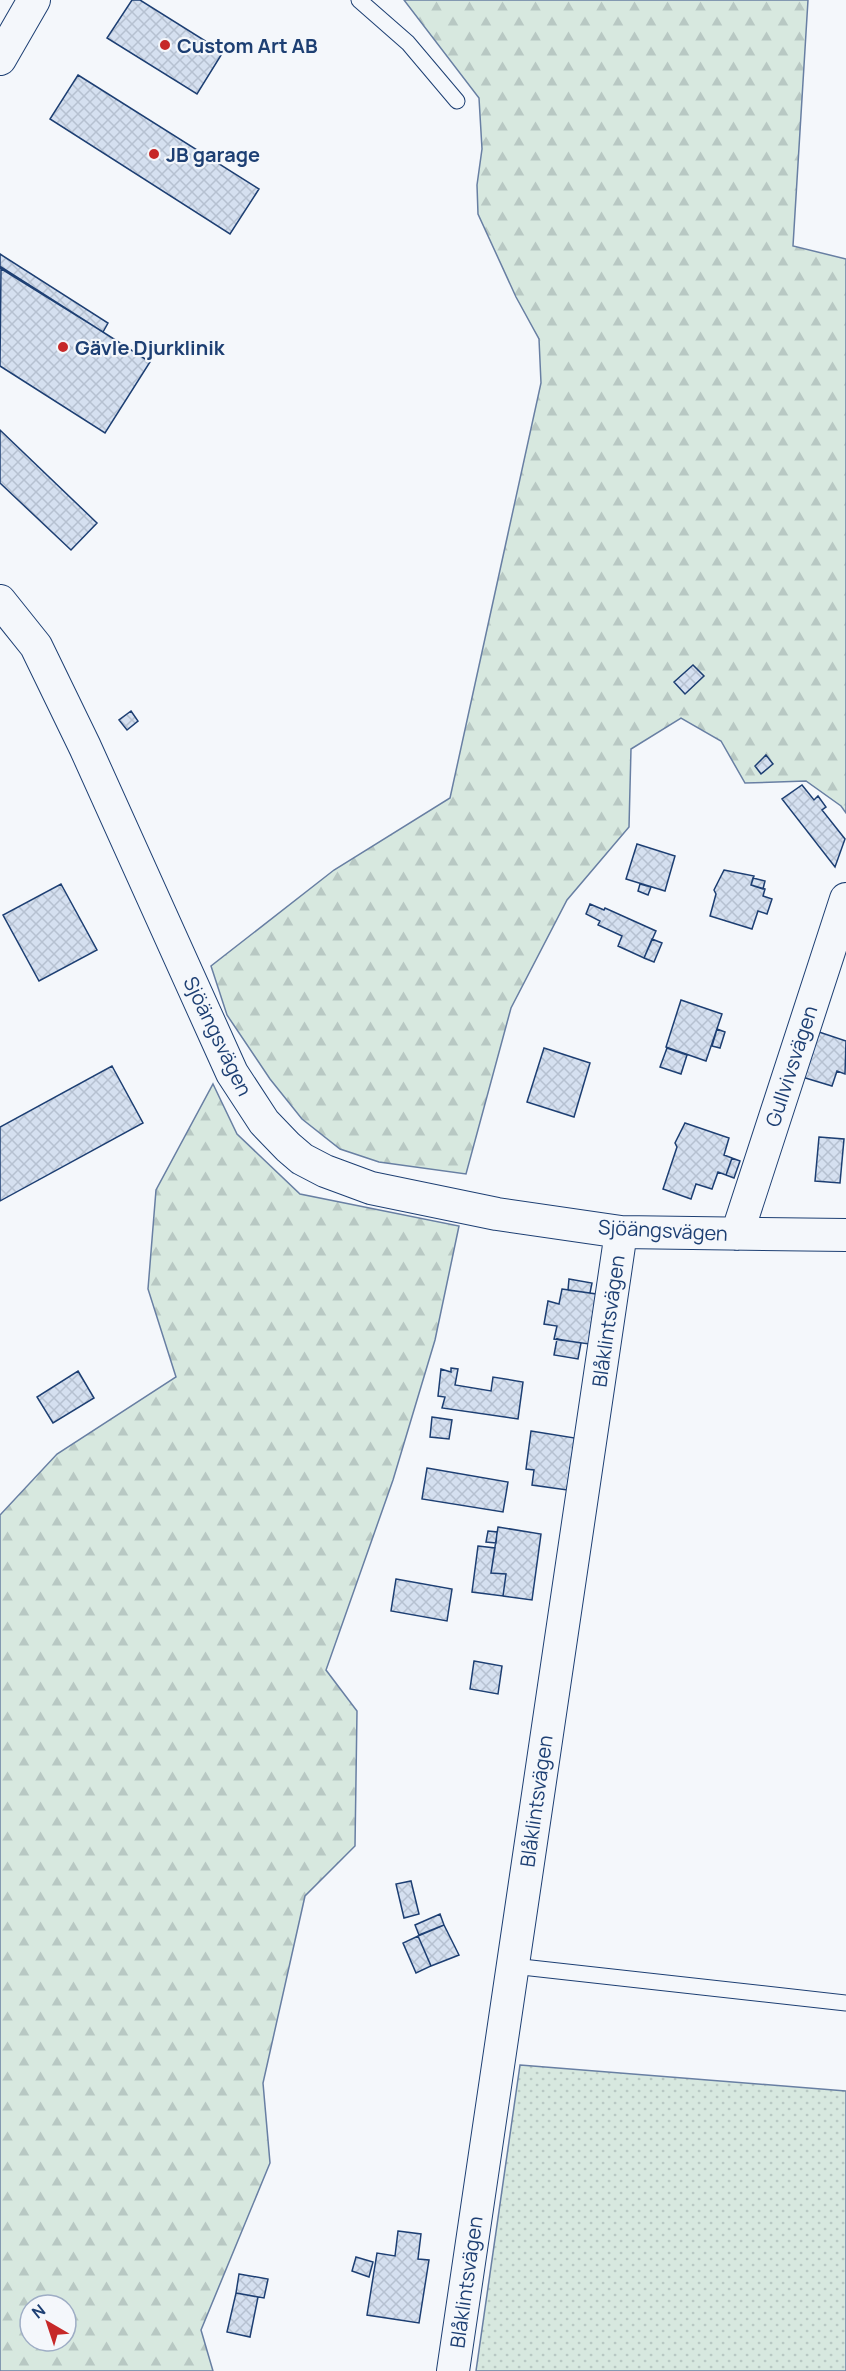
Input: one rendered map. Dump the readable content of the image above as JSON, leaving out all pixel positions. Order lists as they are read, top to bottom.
{
  "streets": {
    "street": ["Sjöängsvägen", "Gullvivsvägen", "Blåklintsvägen"]
  },
  "crossings": [
    ["Sjöängsvägen", "Gullvivsvägen"],
    ["Sjöängsvägen", "Blåklintsvägen"]
  ],
  "places": ["Custom Art AB", "JB garage", "Gävle Djurklinik"],
  "north": "top left"
}
